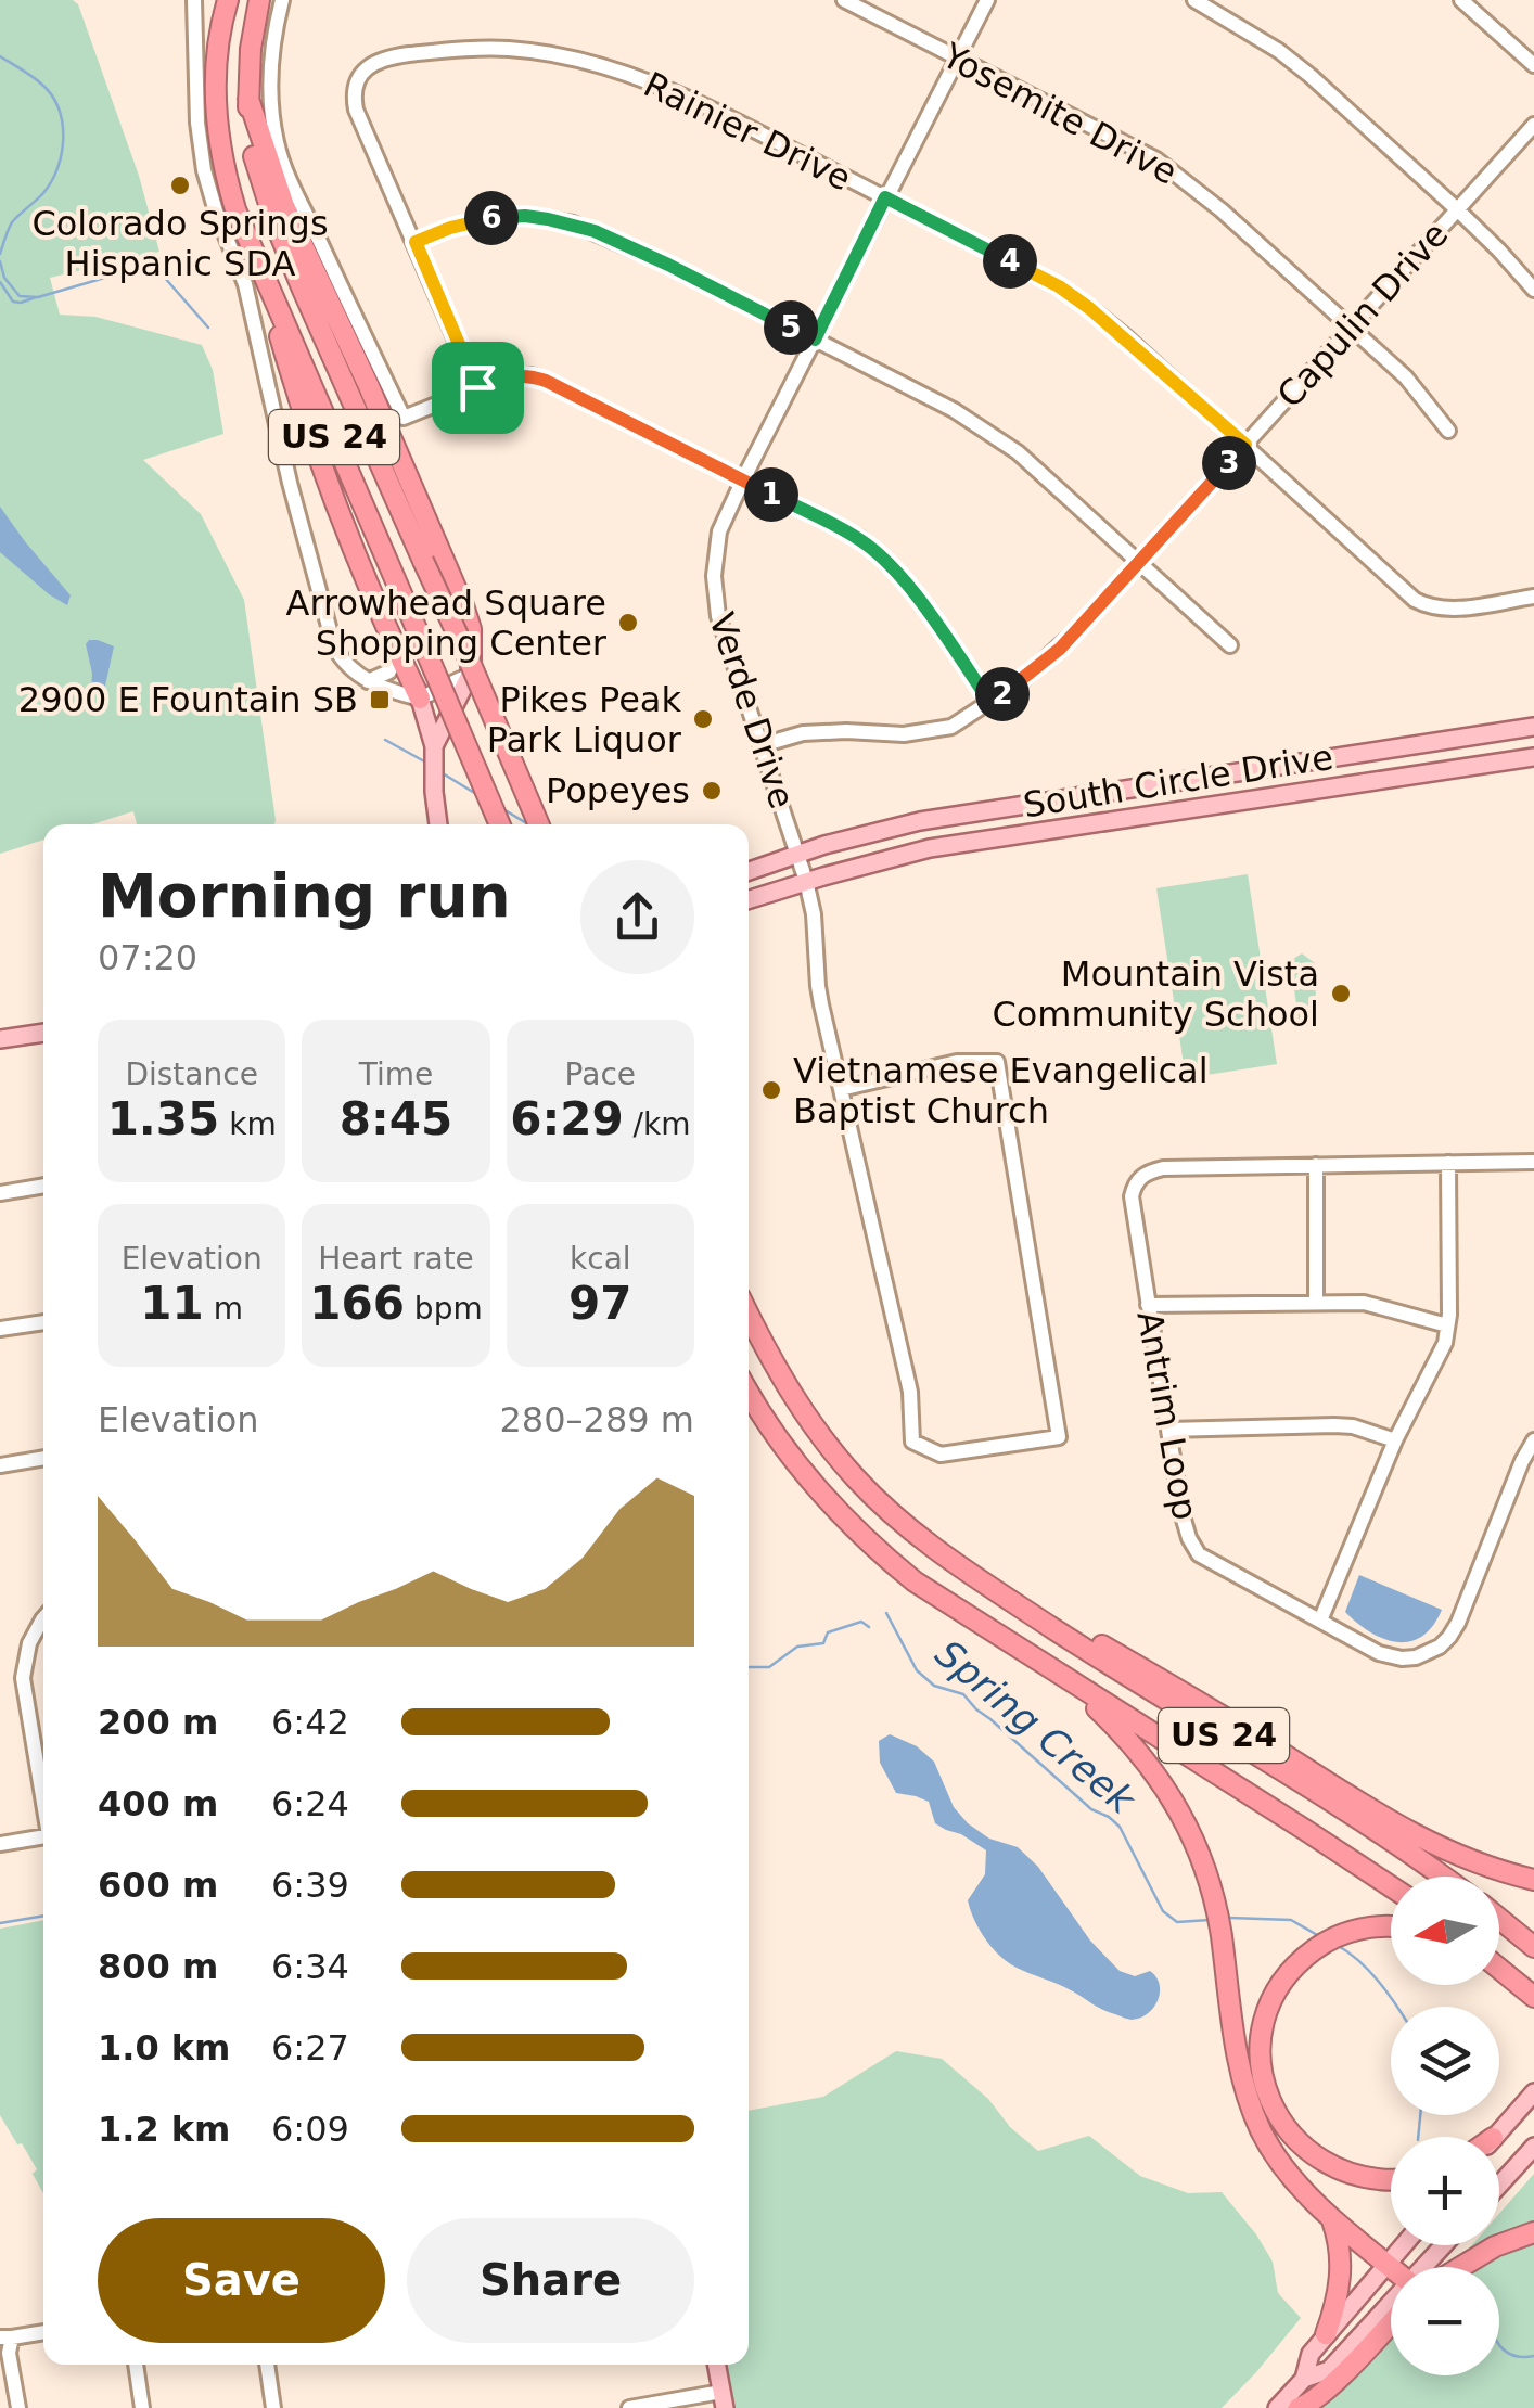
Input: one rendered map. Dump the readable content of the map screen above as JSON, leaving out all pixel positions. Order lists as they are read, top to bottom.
{
  "streets": {
    "highway": ["US 24"],
    "main road": ["South Circle Drive"],
    "street": [
      "Yosemite Drive",
      "Rainier Drive",
      "Capulin Drive",
      "Verde Drive",
      "Antrim Loop"
    ]
  },
  "crossings": [
    ["Yosemite Drive", "Capulin Drive"],
    ["Yosemite Drive", "Verde Drive"],
    ["Rainier Drive", "Capulin Drive"],
    ["Rainier Drive", "Verde Drive"],
    ["Capulin Drive", "Verde Drive"],
    ["Verde Drive", "South Circle Drive"]
  ],
  "water": ["Spring Creek"],
  "places": {
    "other": [
      "Colorado Springs Hispanic SDA",
      "Arrowhead Square Shopping Center",
      "Pikes Peak Park Liquor",
      "Popeyes",
      "Mountain Vista Community School",
      "Vietnamese Evangelical Baptist Church"
    ],
    "transit": ["2900 E Fountain SB"]
  },
  "north": "left",
  "page": {
    "pins": [
      "6",
      "4",
      "5",
      "3",
      "1",
      "2"
    ],
    "heading": ["Morning run", "07:20"],
    "stats": [
      ["Distance", "1.35 km"],
      ["Time", "8:45"],
      ["Pace", "6:29 /km"],
      ["Elevation", "11 m"],
      ["Heart rate", "166 bpm"],
      ["kcal", "97"]
    ],
    "chart": ["Elevation", "280–289 m"],
    "list": [
      {
        "name": "200 m",
        "note": "6:42"
      },
      {
        "name": "400 m",
        "note": "6:24"
      },
      {
        "name": "600 m",
        "note": "6:39"
      },
      {
        "name": "800 m",
        "note": "6:34"
      },
      {
        "name": "1.0 km",
        "note": "6:27"
      },
      {
        "name": "1.2 km",
        "note": "6:09"
      }
    ],
    "map_buttons": ["+", "−"],
    "buttons": ["Save", "Share"]
  }
}
